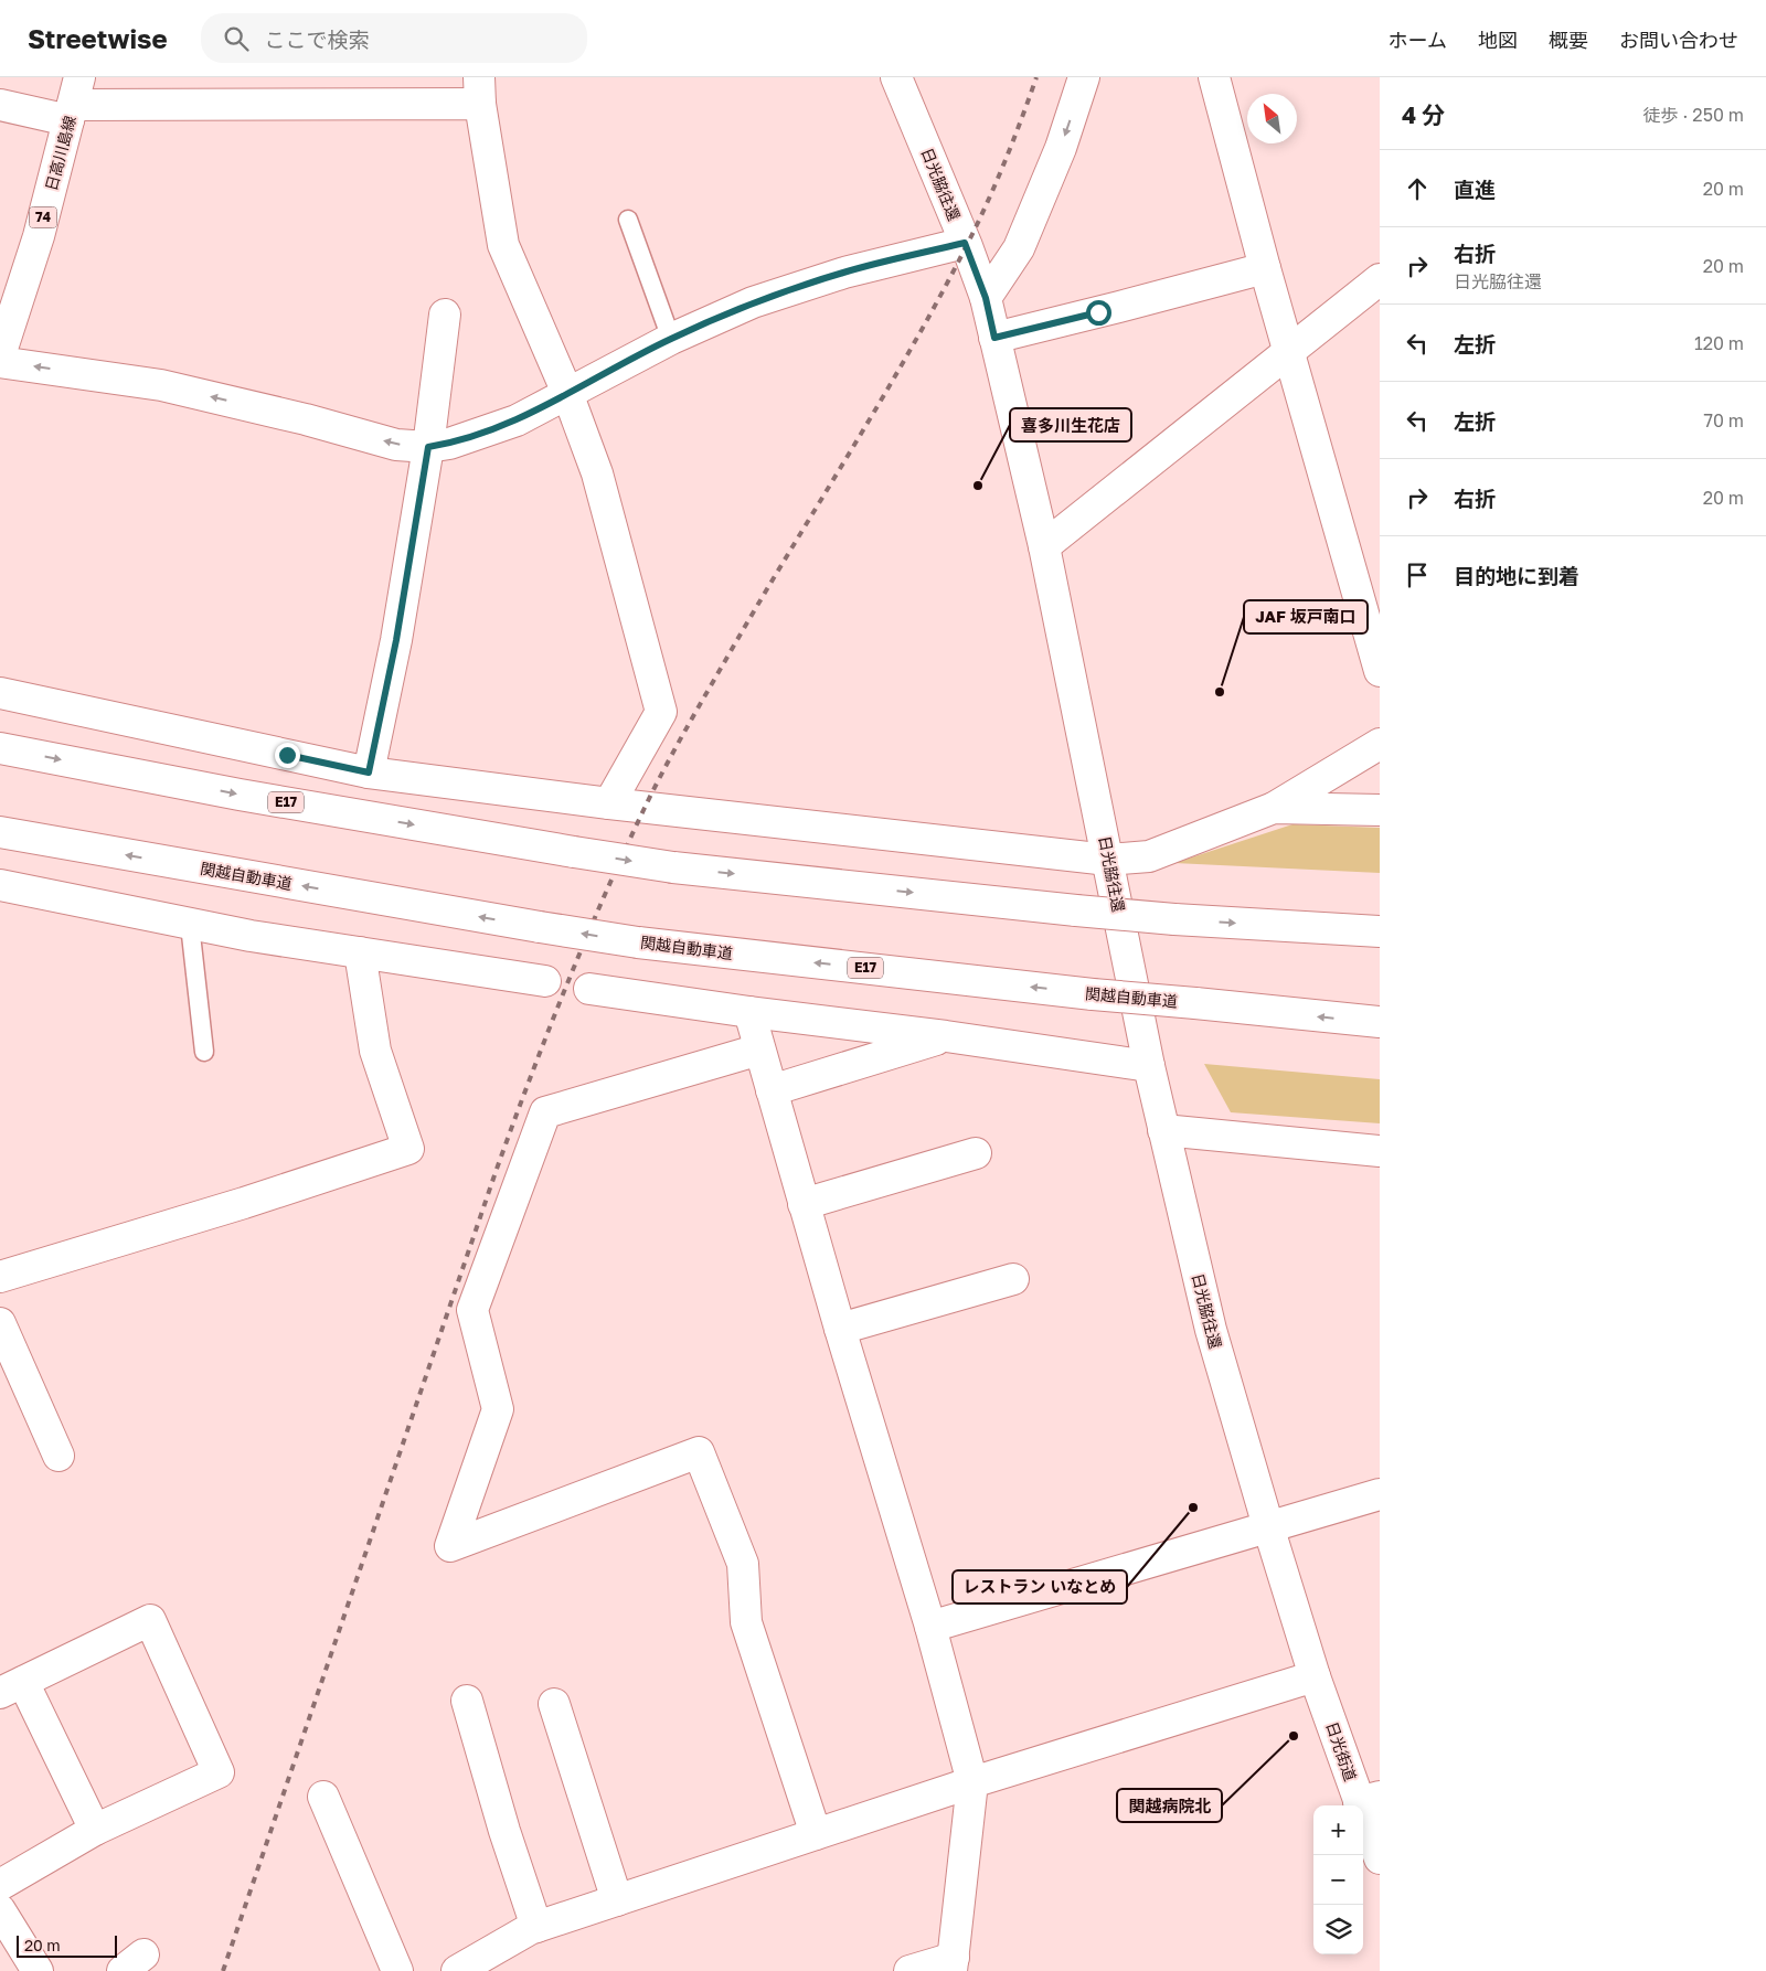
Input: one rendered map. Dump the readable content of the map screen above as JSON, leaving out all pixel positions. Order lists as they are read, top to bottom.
{
  "streets": {
    "main road": [
      "日高川島線",
      "日光脇往還",
      "74",
      "E17",
      "関越自動車道",
      "日光街道"
    ]
  },
  "crossings": [
    ["日光脇往還", "日光街道"]
  ],
  "places": [
    "喜多川生花店",
    "JAF 坂戸南口",
    "レストラン いなとめ",
    "関越病院北"
  ],
  "scale_bar": "20 m",
  "north": "top left",
  "page": {
    "header": "Streetwise",
    "search": "ここで検索",
    "nav": [
      "ホーム",
      "地図",
      "概要",
      "お問い合わせ"
    ],
    "heading": ["4 分", "徒歩 · 250 m"],
    "list": [
      ["直進", "20 m"],
      ["右折", "日光脇往還", "20 m"],
      ["左折", "120 m"],
      ["左折", "70 m"],
      ["右折", "20 m"],
      "目的地に到着"
    ],
    "map_buttons": ["+", "−"],
    "scale": "20 m"
  }
}
